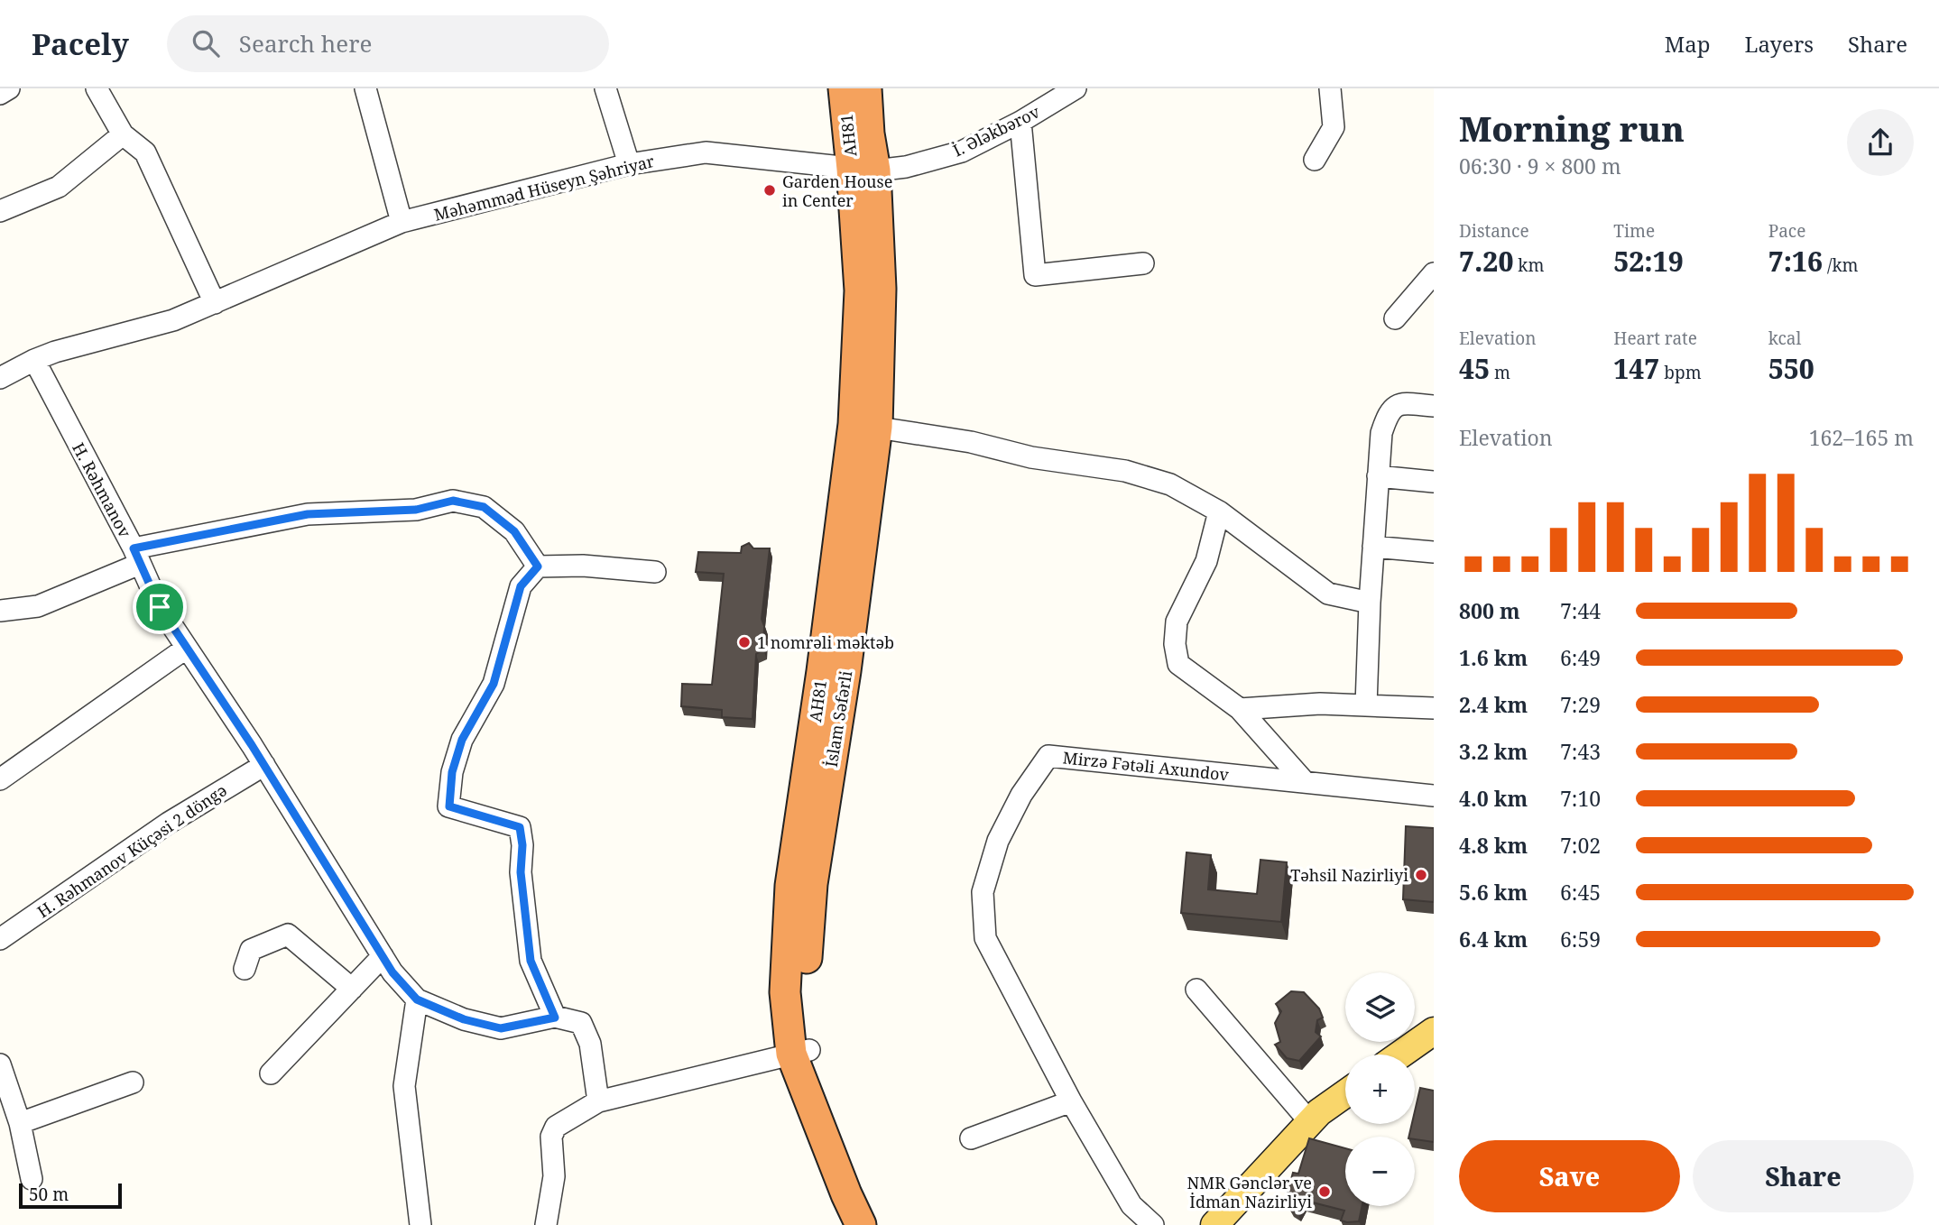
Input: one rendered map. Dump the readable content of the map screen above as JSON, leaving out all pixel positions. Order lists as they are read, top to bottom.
{
  "streets": {
    "highway": ["AH81"],
    "street": [
      "İ. Ələkbərov",
      "Məhəmməd Hüseyn Şəhriyar",
      "H. Rəhmanov",
      "Mirzə Fətəli Axundov",
      "H. Rəhmanov Küçəsi 2 döngə"
    ]
  },
  "crossings": [
    ["İ. Ələkbərov", "AH81"],
    ["İ. Ələkbərov", "Məhəmməd Hüseyn Şəhriyar"],
    ["AH81", "Məhəmməd Hüseyn Şəhriyar"],
    ["Məhəmməd Hüseyn Şəhriyar", "H. Rəhmanov"],
    ["H. Rəhmanov", "H. Rəhmanov Küçəsi 2 döngə"]
  ],
  "places": [
    "Garden House in Center",
    "1 nomrəli məktəb",
    "Təhsil Nazirliyi",
    "NMR Gənclər ve İdman Nazirliyi"
  ],
  "scale_bar": "50 m",
  "page": {
    "header": "Pacely",
    "search": "Search here",
    "nav": ["Map", "Layers", "Share"],
    "heading": ["Morning run", "06:30 · 9 × 800 m"],
    "stats": [
      ["Distance", "7.20 km"],
      ["Time", "52:19"],
      ["Pace", "7:16 /km"],
      ["Elevation", "45 m"],
      ["Heart rate", "147 bpm"],
      ["kcal", "550"]
    ],
    "chart": ["Elevation", "162–165 m"],
    "list": [
      {
        "name": "800 m",
        "note": "7:44"
      },
      {
        "name": "1.6 km",
        "note": "6:49"
      },
      {
        "name": "2.4 km",
        "note": "7:29"
      },
      {
        "name": "3.2 km",
        "note": "7:43"
      },
      {
        "name": "4.0 km",
        "note": "7:10"
      },
      {
        "name": "4.8 km",
        "note": "7:02"
      },
      {
        "name": "5.6 km",
        "note": "6:45"
      },
      {
        "name": "6.4 km",
        "note": "6:59"
      }
    ],
    "map_buttons": ["+", "−"],
    "buttons": ["Save", "Share"],
    "scale": "50 m"
  }
}
